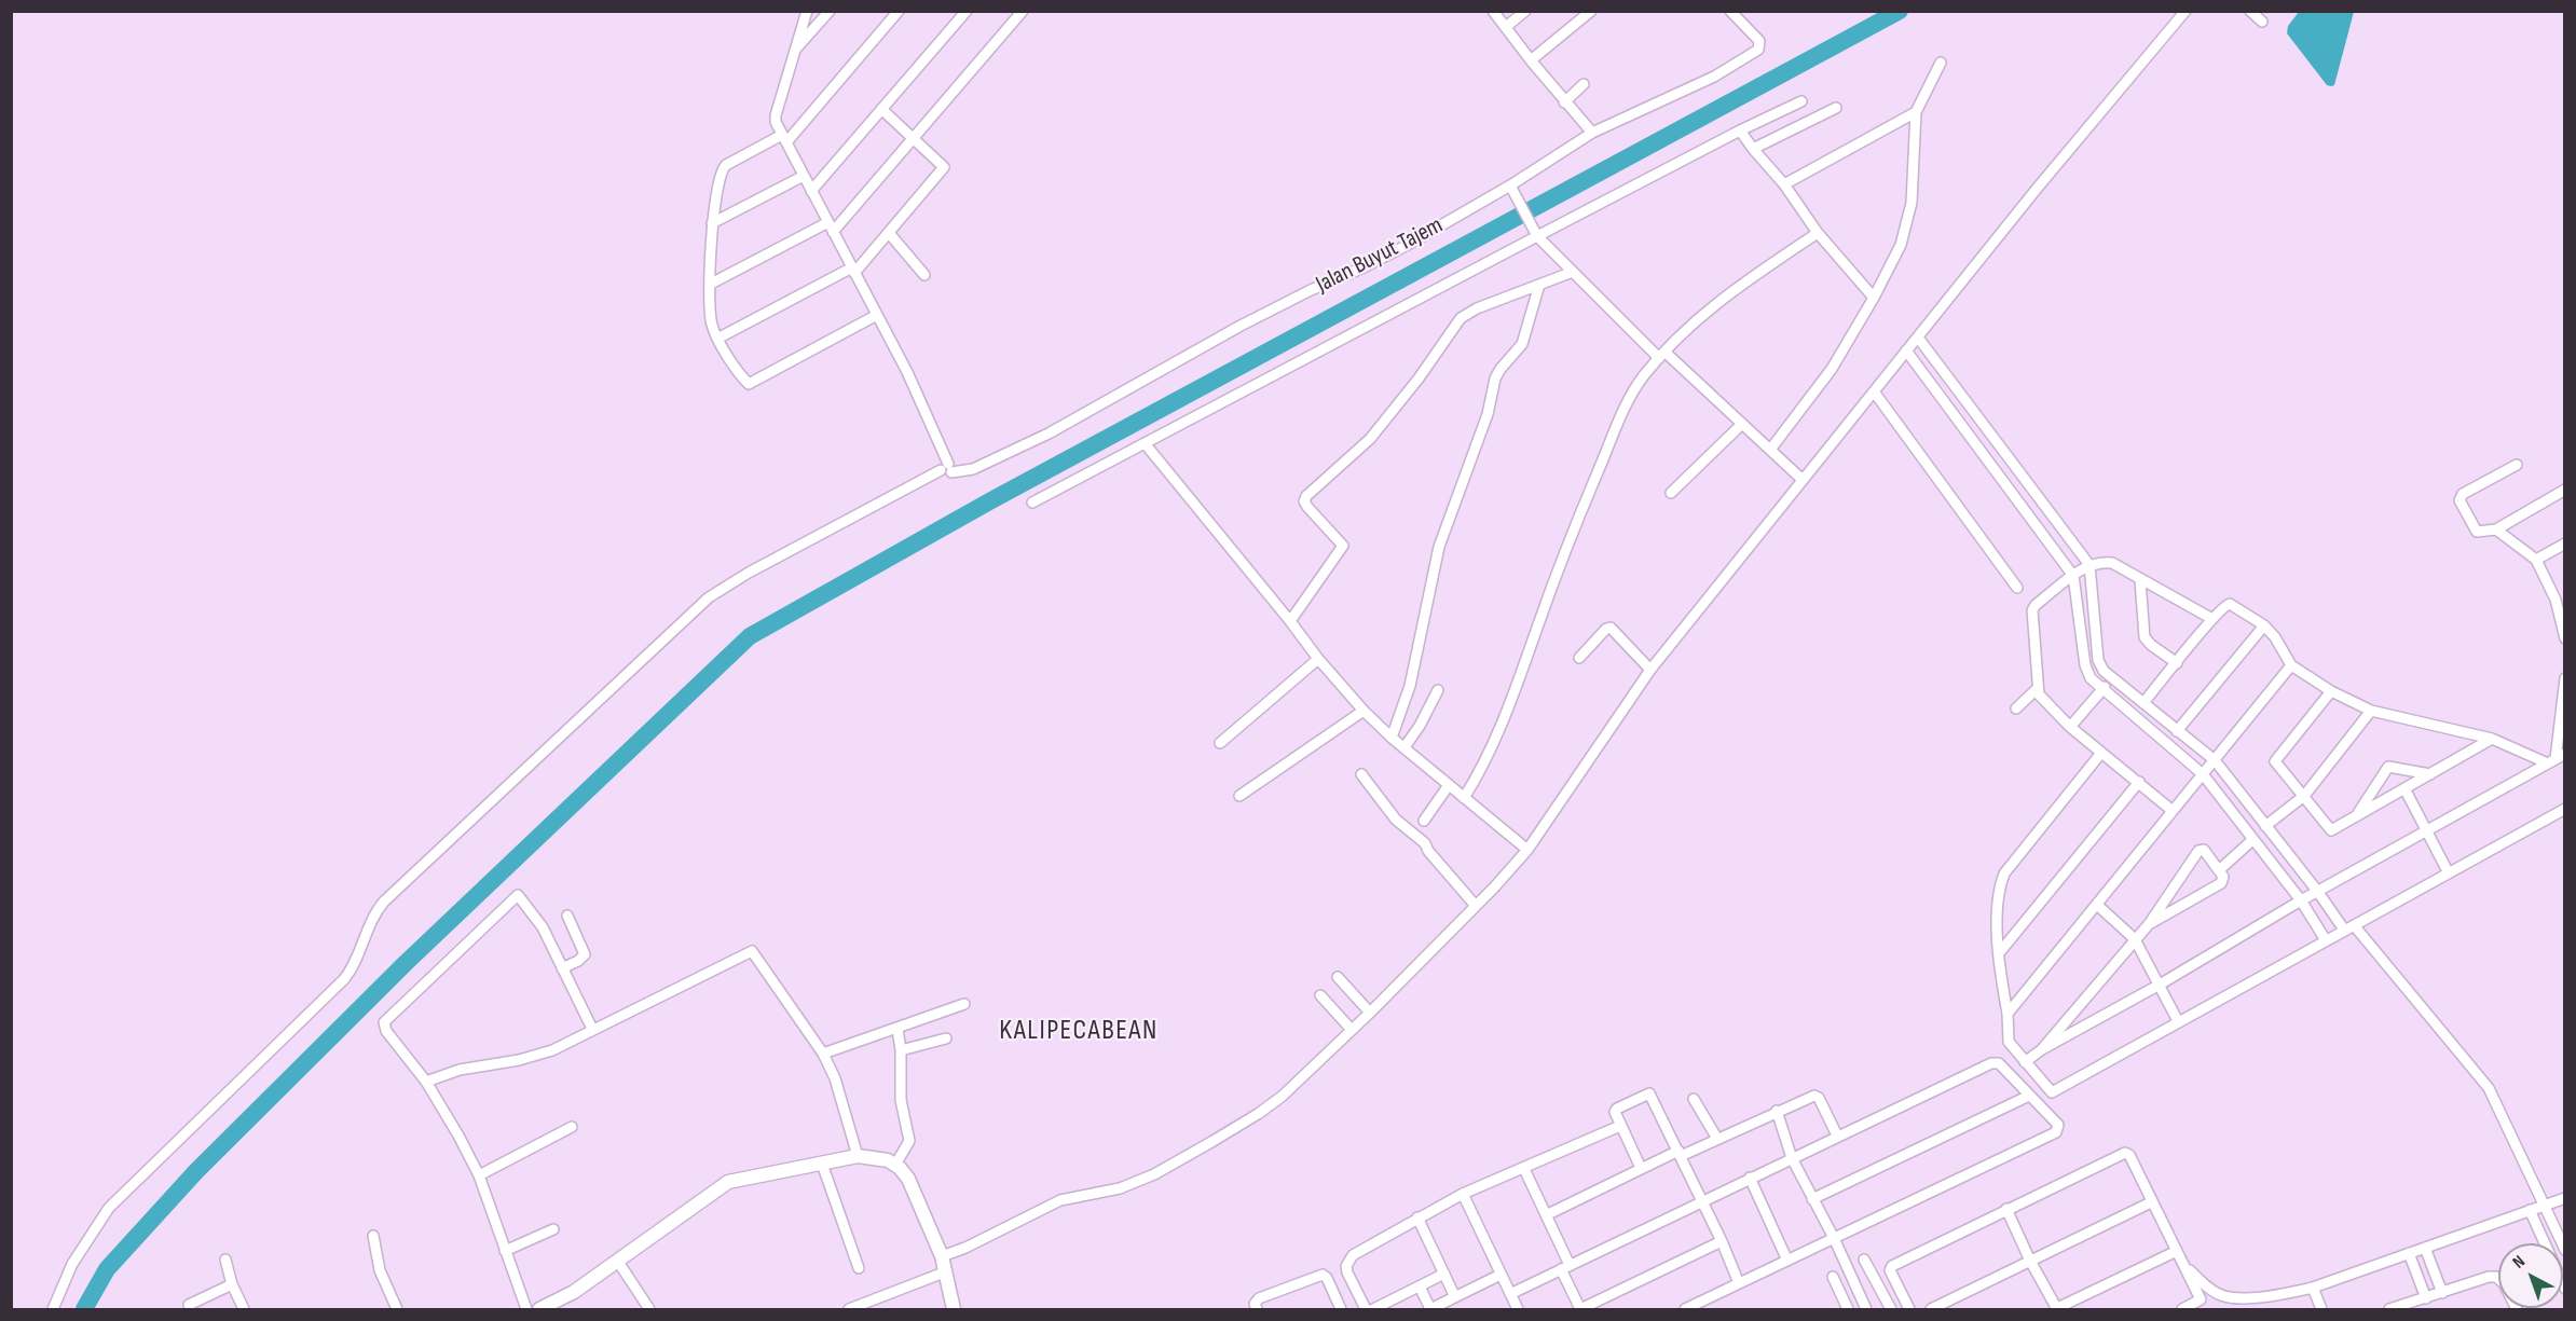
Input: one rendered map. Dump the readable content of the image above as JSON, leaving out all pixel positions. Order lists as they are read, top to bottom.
{
  "streets": {
    "street": ["Jalan Buyut Tajem"]
  },
  "districts": ["KALIPECABEAN"],
  "north": "top left"
}
